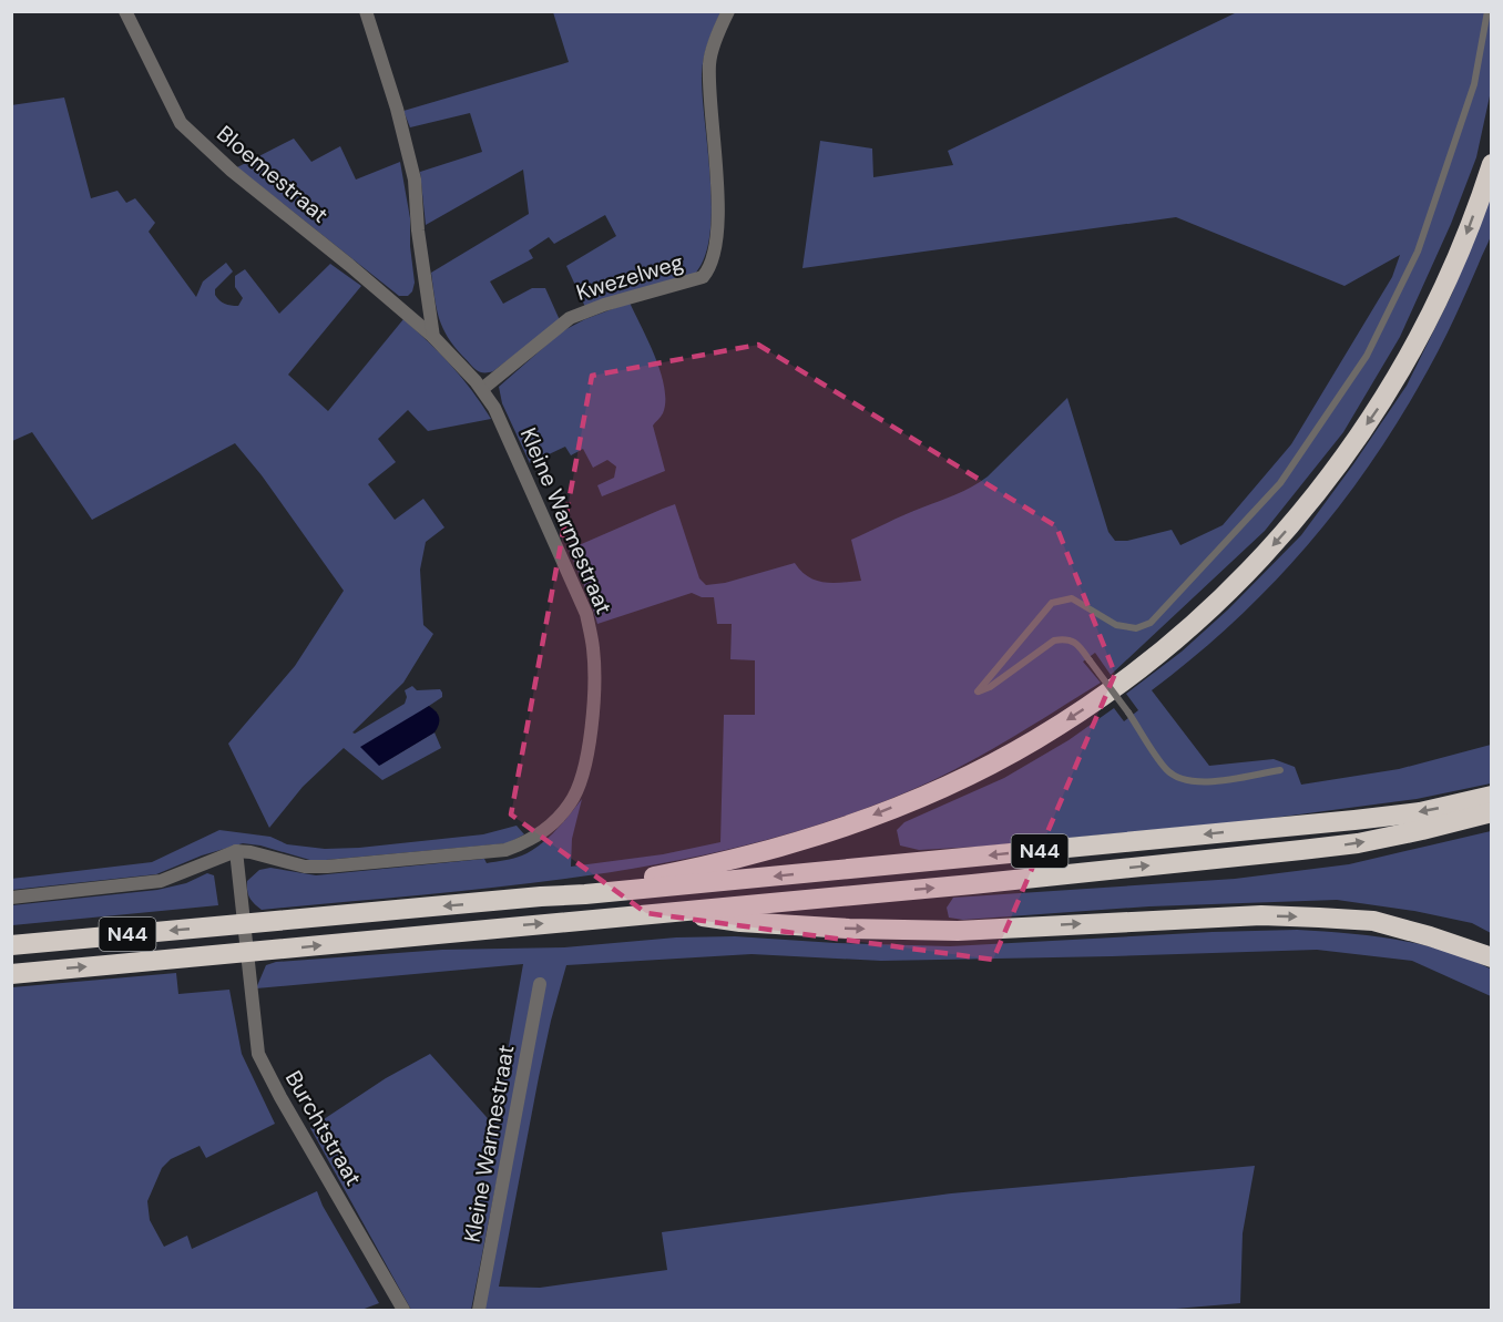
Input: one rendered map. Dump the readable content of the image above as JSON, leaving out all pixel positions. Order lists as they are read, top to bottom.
{
  "streets": {
    "highway": ["N44"],
    "street": [
      "Bloemestraat",
      "Kwezelweg",
      "Kleine Warmestraat",
      "Burchtstraat"
    ]
  },
  "crossings": [
    ["Bloemestraat", "Kleine Warmestraat"],
    ["Kwezelweg", "Kleine Warmestraat"],
    ["N44", "Burchtstraat"]
  ]
}
